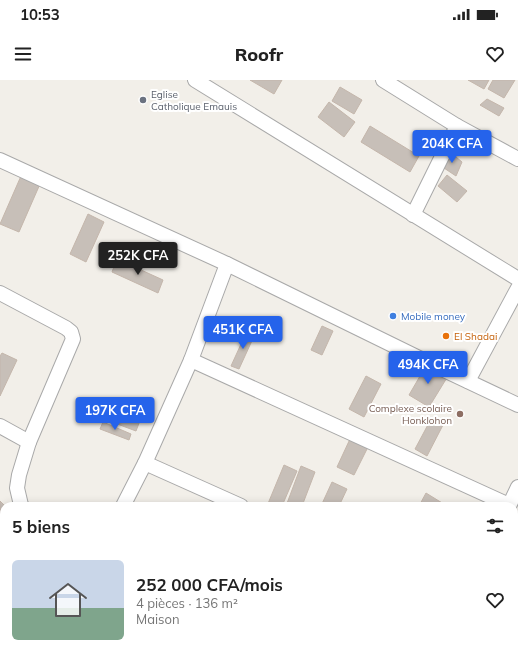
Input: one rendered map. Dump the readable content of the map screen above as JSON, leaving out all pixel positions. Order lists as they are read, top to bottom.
{
  "places": [
    "Eglise Catholique Emauis",
    "Mobile money",
    "El Shadai",
    "Complexe scolaire Honklohon"
  ],
  "page": {
    "status": "10:53",
    "header": "Roofr",
    "price": [
      "204K CFA",
      "252K CFA",
      "451K CFA",
      "494K CFA",
      "197K CFA"
    ],
    "heading": "5 biens",
    "list": [
      {
        "name": "252 000 CFA/mois",
        "note": "4 pièces · 136 m² · Maison"
      }
    ]
  }
}
